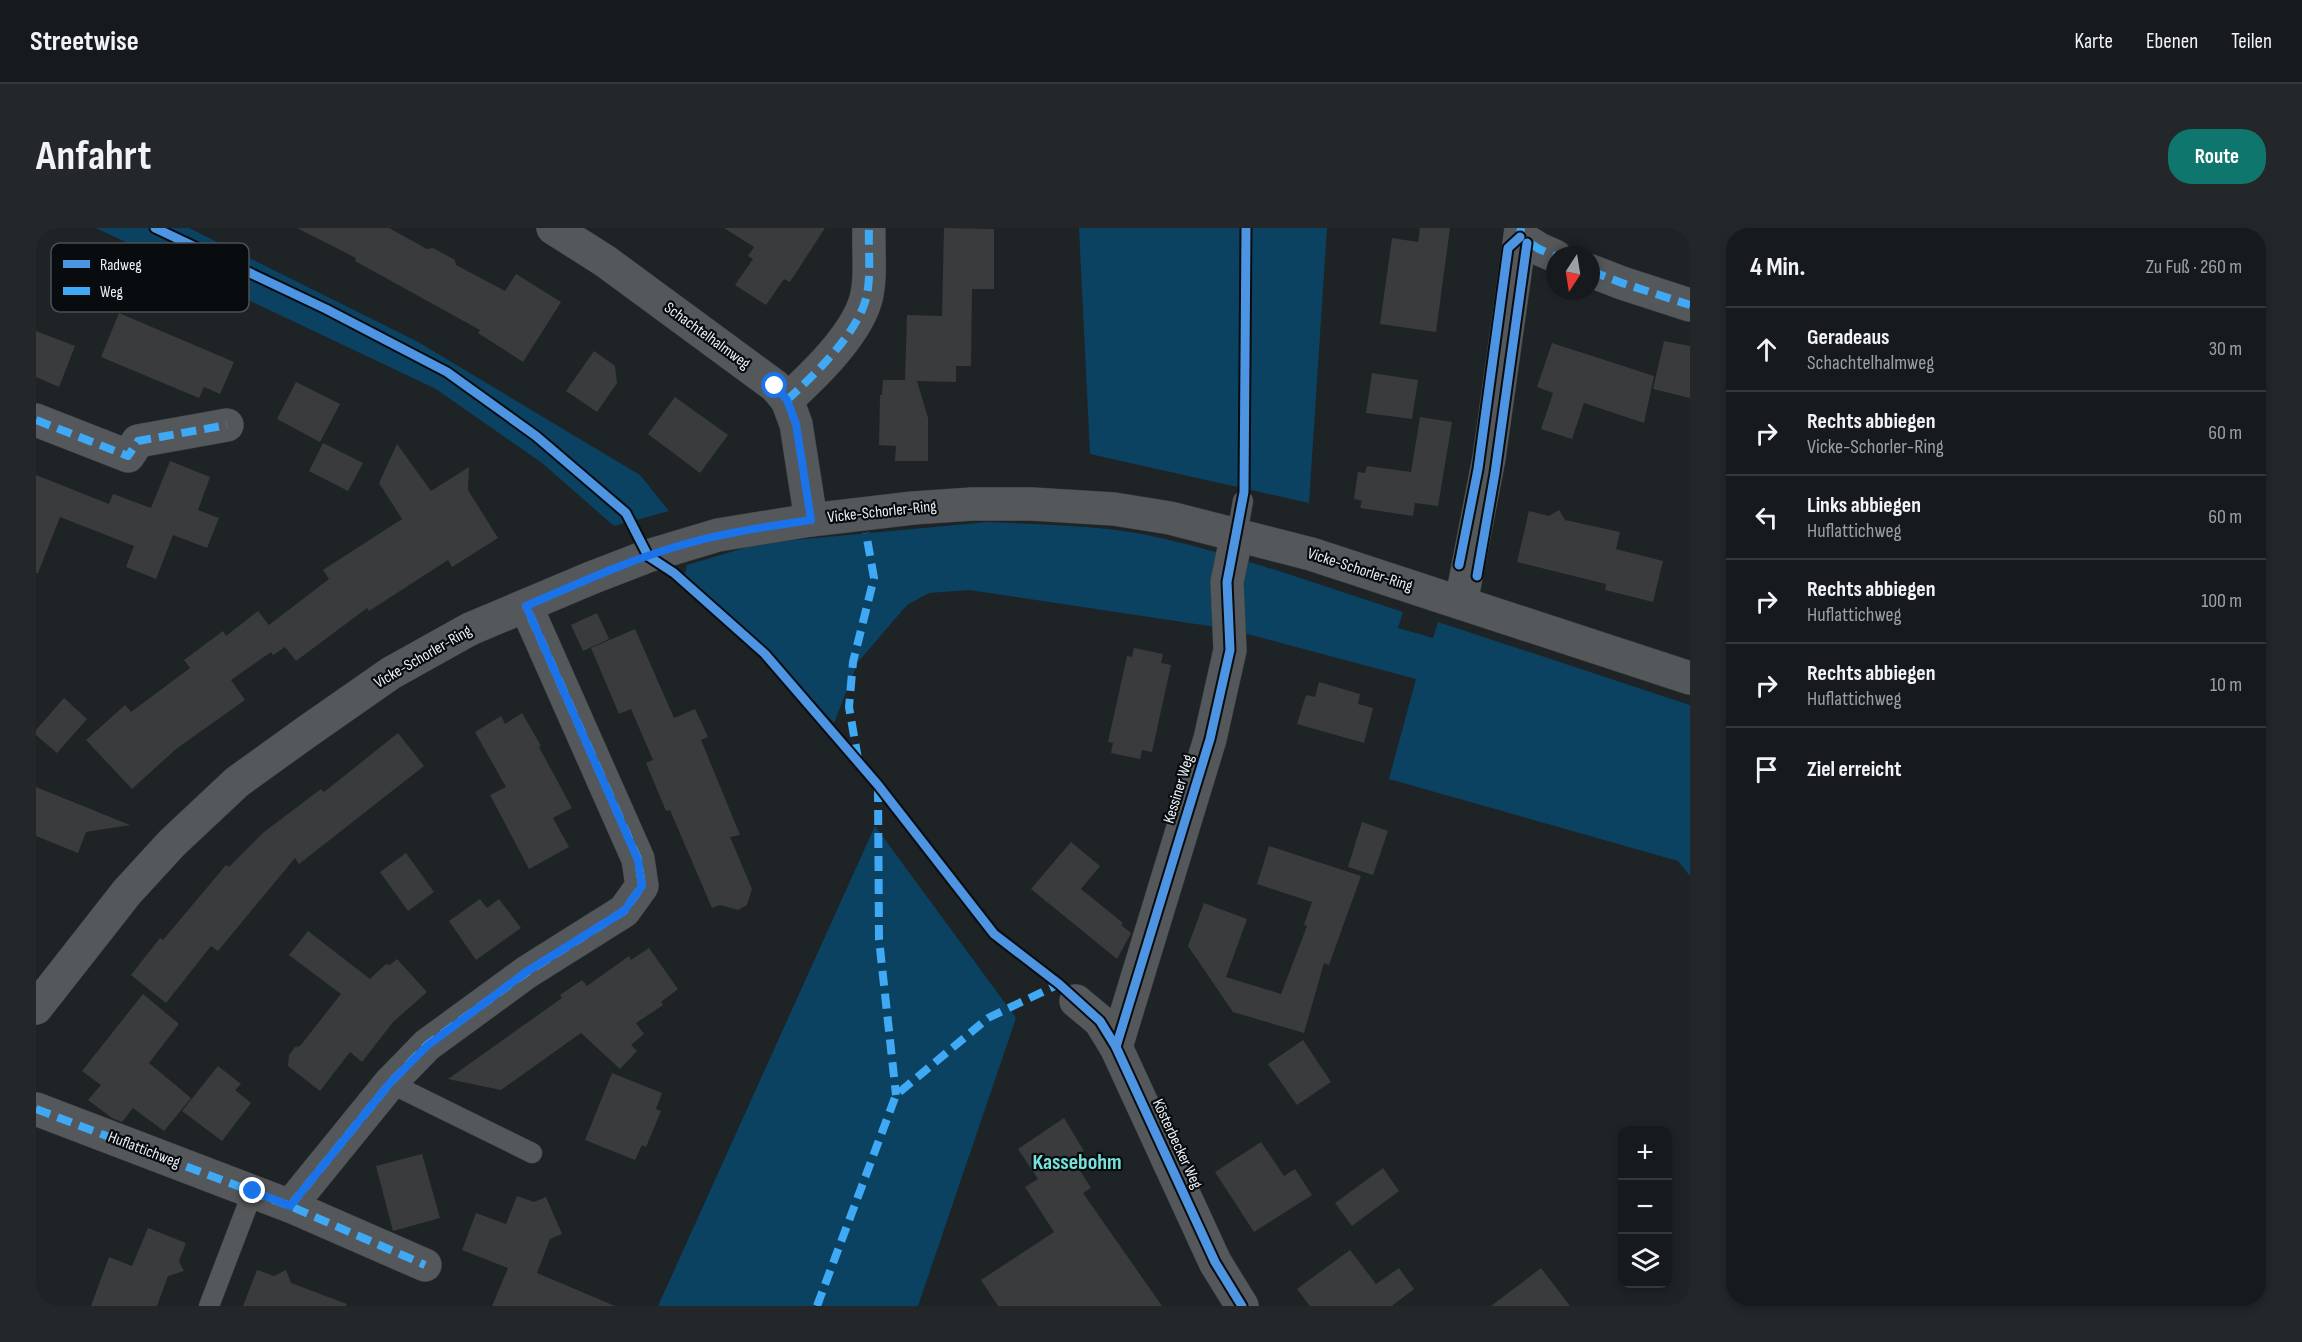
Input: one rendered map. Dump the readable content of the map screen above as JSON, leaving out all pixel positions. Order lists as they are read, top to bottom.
{
  "streets": {
    "street": [
      "Schachtelhalmweg",
      "Vicke-Schorler-Ring",
      "Kessiner Weg",
      "Kösterbecker Weg",
      "Huflattichweg"
    ]
  },
  "crossings": [
    ["Schachtelhalmweg", "Vicke-Schorler-Ring"],
    ["Vicke-Schorler-Ring", "Kessiner Weg"],
    ["Kessiner Weg", "Kösterbecker Weg"]
  ],
  "districts": ["Kassebohm"],
  "legend": ["Radweg", "Weg"],
  "north": "bottom",
  "page": {
    "header": "Streetwise",
    "nav": ["Karte", "Ebenen", "Teilen"],
    "buttons": "Route",
    "title": "Anfahrt",
    "heading": ["4 Min.", "Zu Fuß · 260 m"],
    "list": [
      ["Geradeaus", "Schachtelhalmweg", "30 m"],
      ["Rechts abbiegen", "Vicke-Schorler-Ring", "60 m"],
      ["Links abbiegen", "Huflattichweg", "60 m"],
      ["Rechts abbiegen", "Huflattichweg", "100 m"],
      ["Rechts abbiegen", "Huflattichweg", "10 m"],
      "Ziel erreicht"
    ],
    "map_buttons": ["+", "−"]
  }
}
